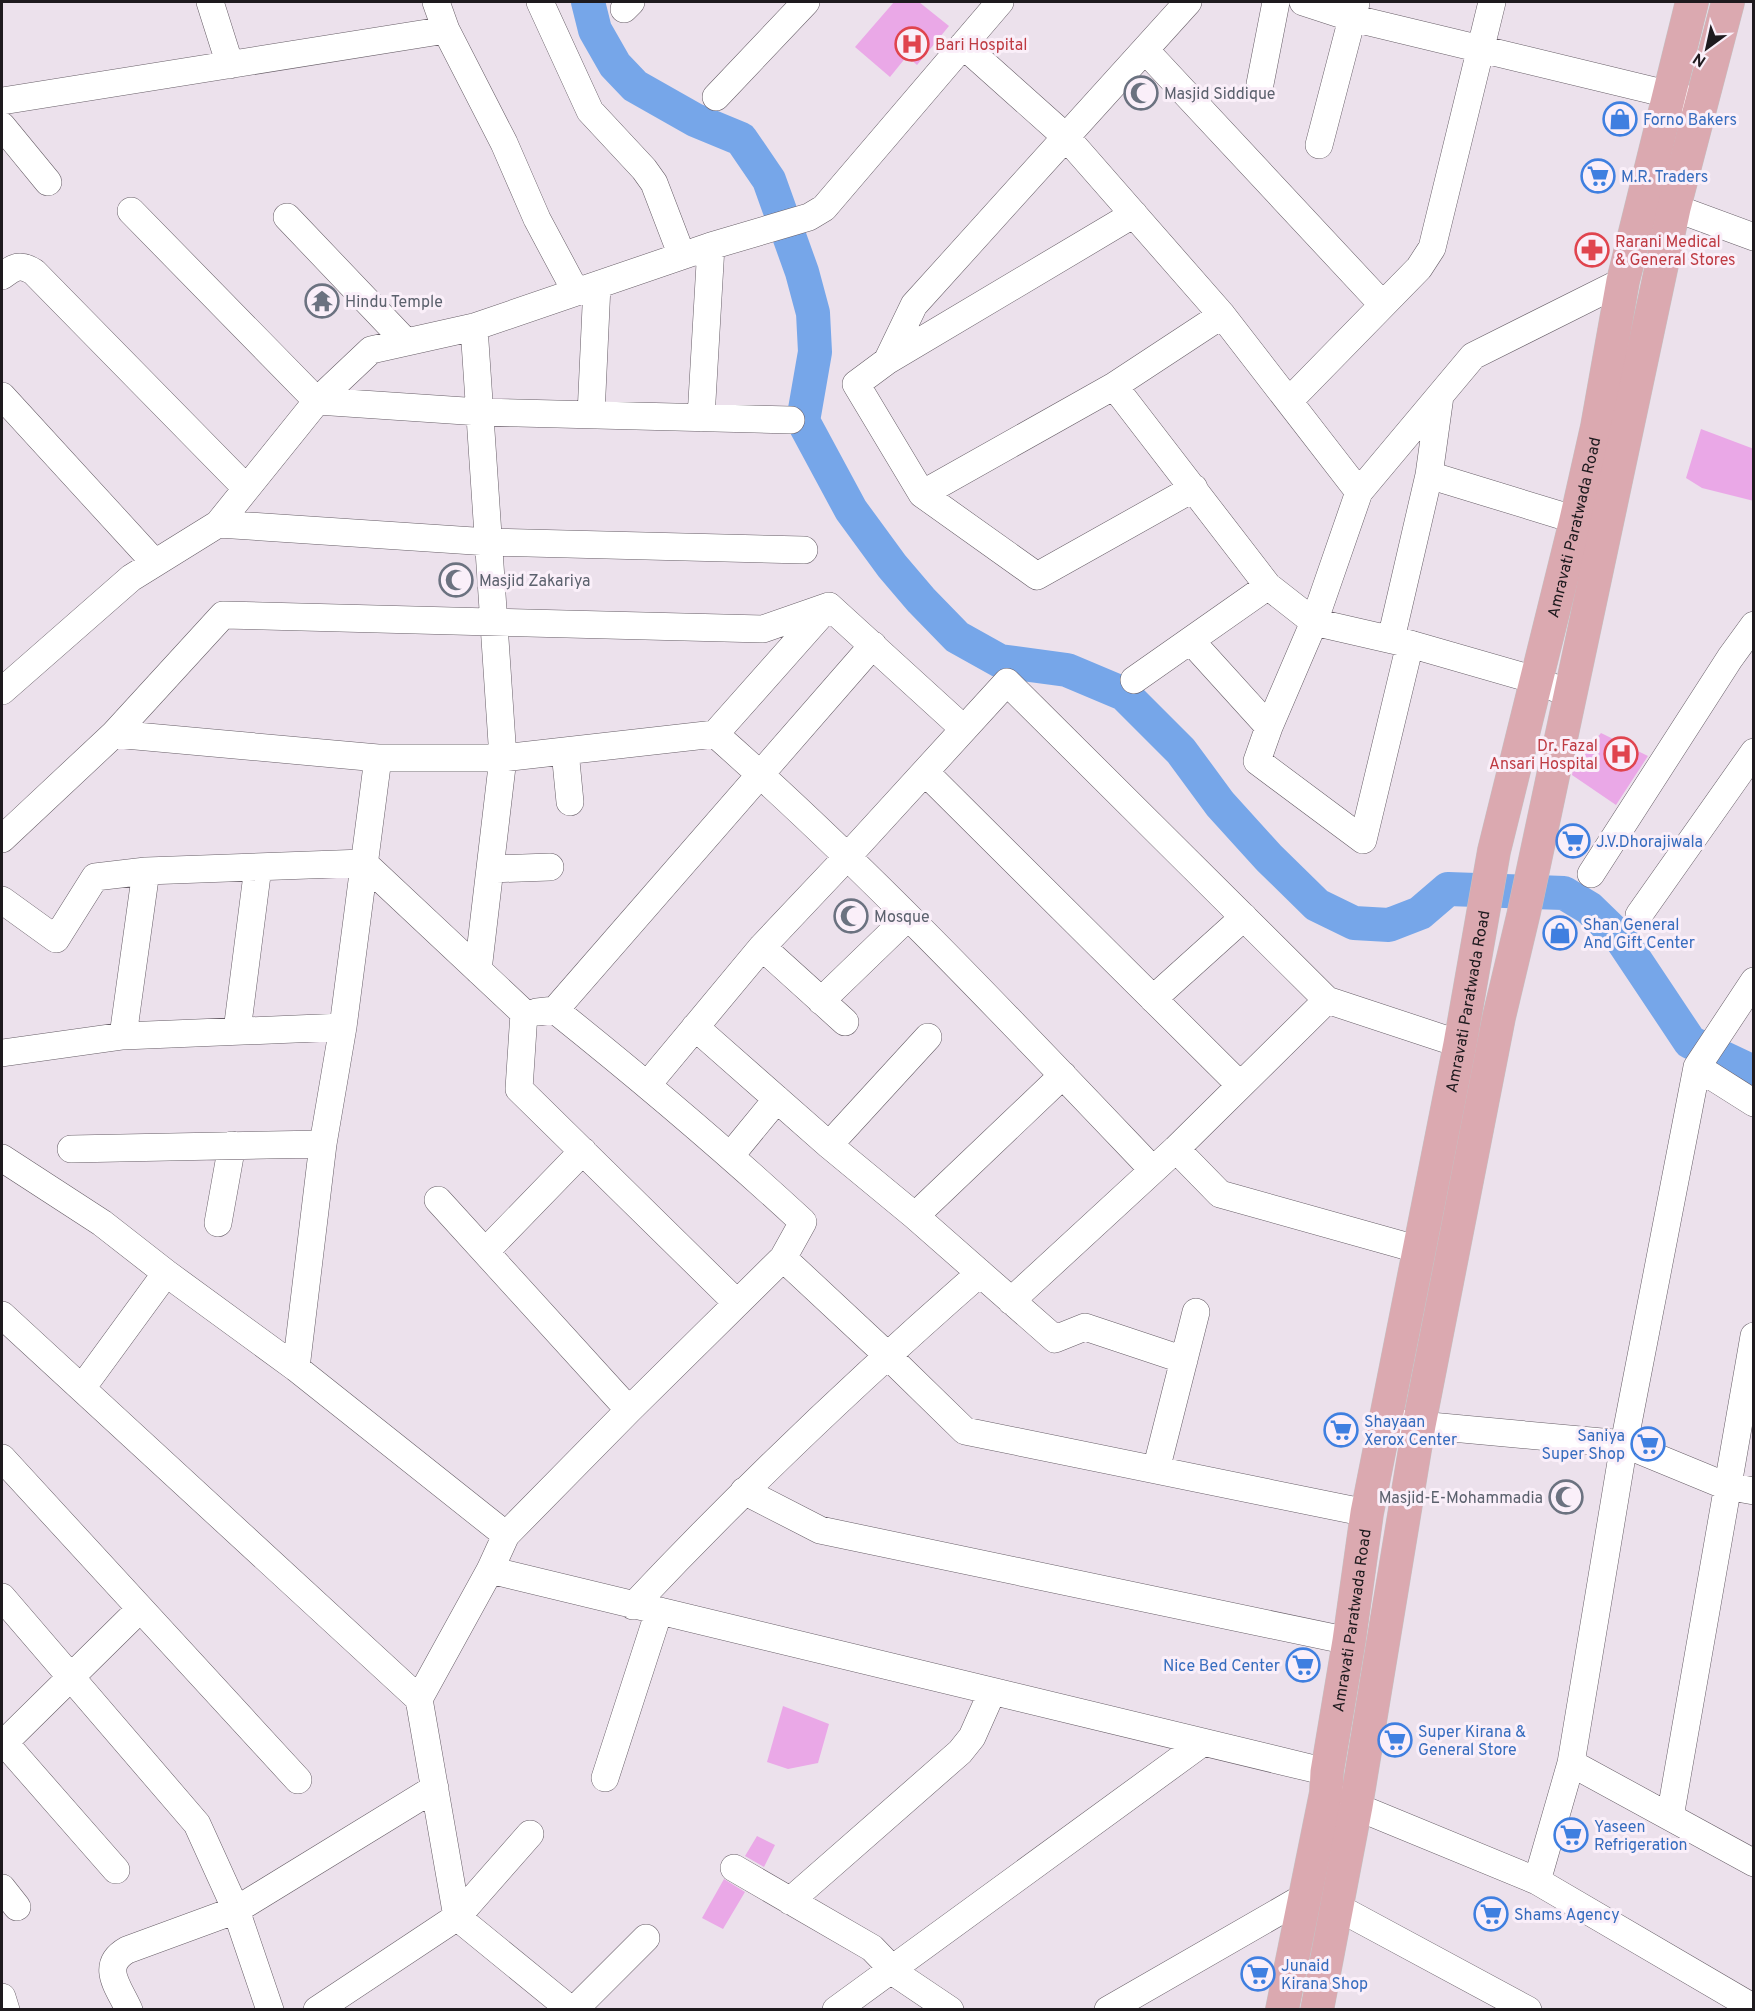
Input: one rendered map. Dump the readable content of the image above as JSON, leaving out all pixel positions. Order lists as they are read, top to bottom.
{
  "streets": {
    "main road": ["Amravati Paratwada Road"]
  },
  "places": {
    "hospital": ["Bari Hospital", "Dr. Fazal Ansari Hospital"],
    "mosque": [
      "Masjid Siddique",
      "Masjid Zakariya",
      "Mosque",
      "Masjid-E-Mohammadia"
    ],
    "shop": ["Forno Bakers", "Shan General And Gift Center"],
    "supermarket": [
      "M.R. Traders",
      "J.V.Dhorajiwala",
      "Shayaan Xerox Center",
      "Saniya Super Shop",
      "Nice Bed Center",
      "Super Kirana & General Store",
      "Yaseen Refrigeration",
      "Shams Agency",
      "Junaid Kirana Shop"
    ],
    "pharmacy": ["Rarani Medical & General Stores"],
    "temple": ["Hindu Temple"]
  },
  "north": "bottom left"
}
